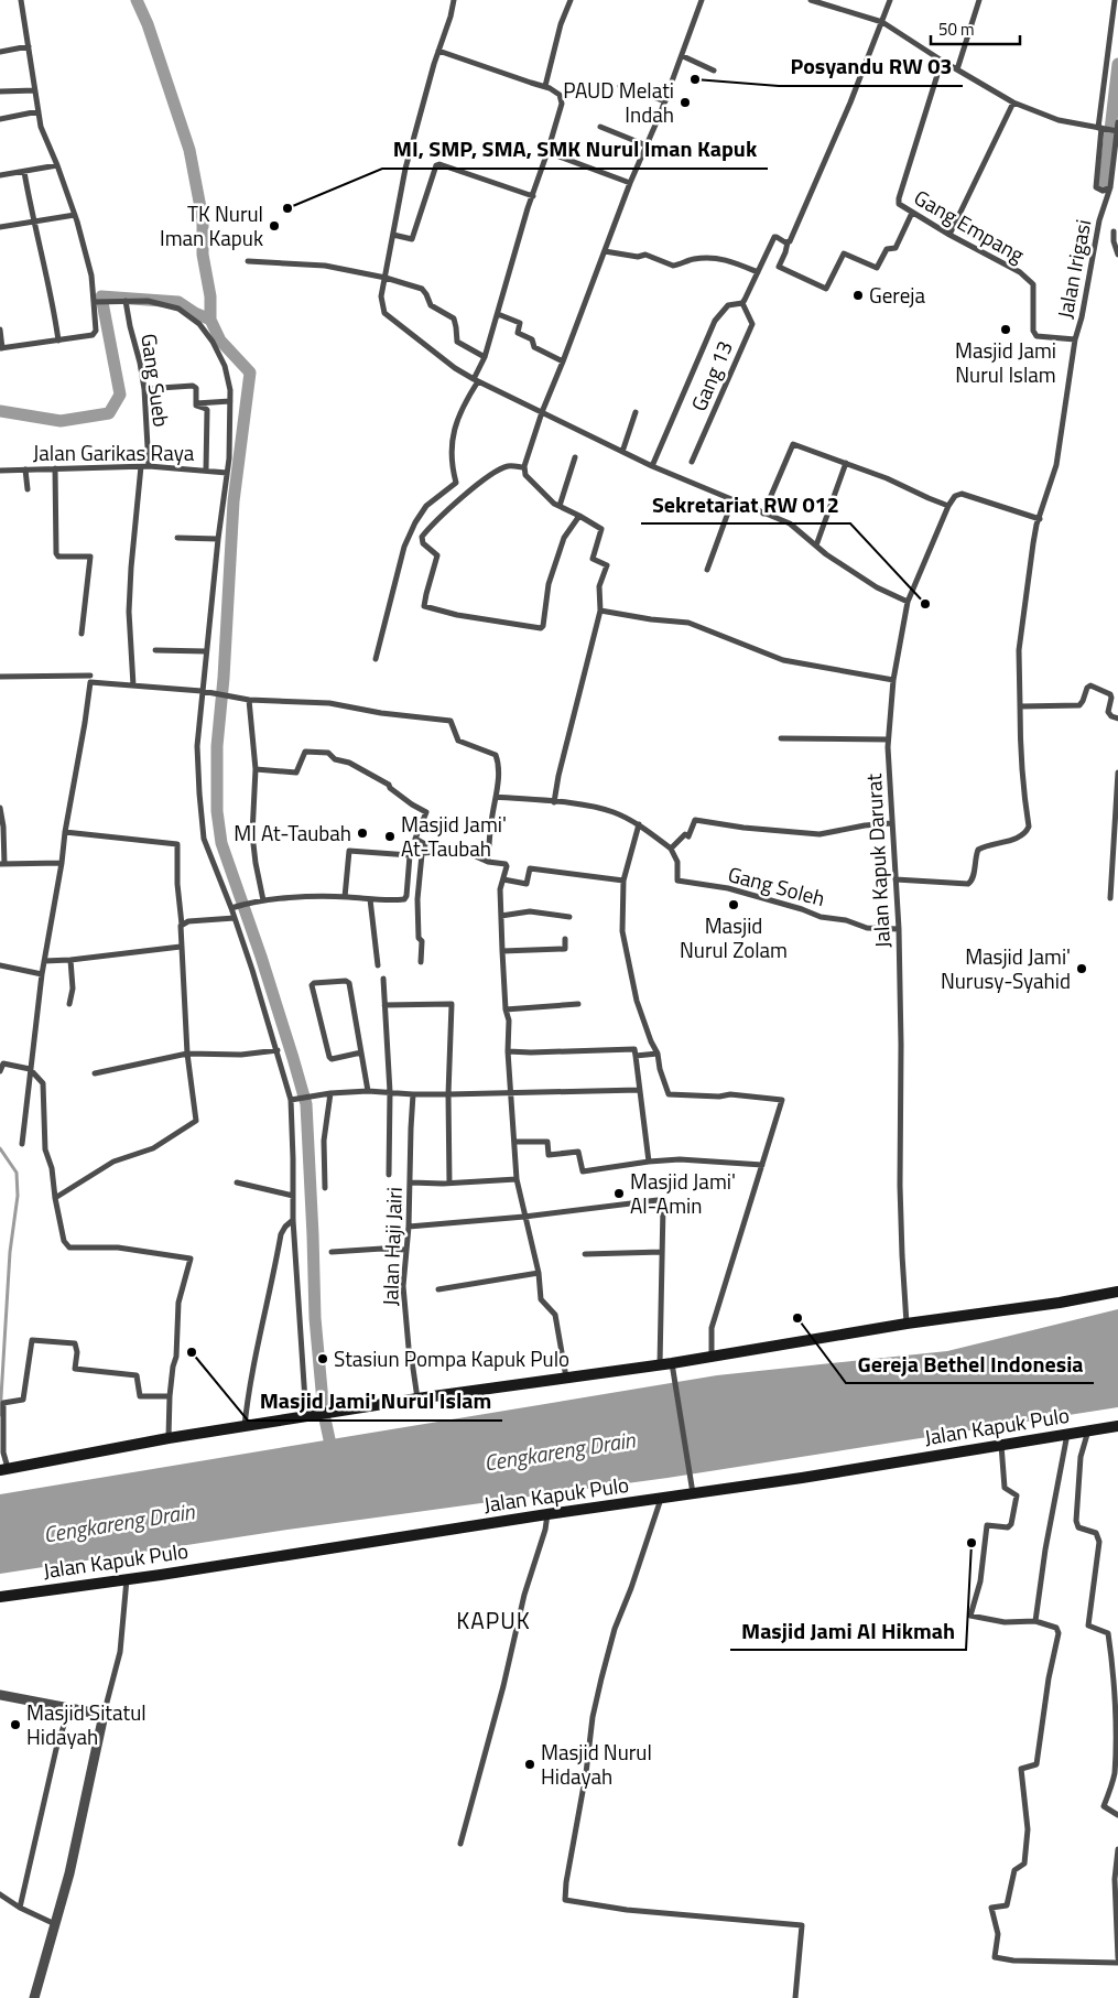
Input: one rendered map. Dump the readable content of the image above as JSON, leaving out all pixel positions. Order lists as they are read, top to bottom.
{
  "streets": {
    "main road": ["Jalan Kapuk Pulo"],
    "street": [
      "Gang Empang",
      "Jalan Irigasi",
      "Gang 13",
      "Gang Sueb",
      "Jalan Garikas Raya",
      "Jalan Kapuk Darurat",
      "Gang Soleh",
      "Jalan Haji Jairi"
    ]
  },
  "crossings": [
    ["Gang Empang", "Jalan Irigasi"],
    ["Jalan Irigasi", "Jalan Kapuk Darurat"],
    ["Gang Sueb", "Jalan Garikas Raya"],
    ["Jalan Kapuk Darurat", "Gang Soleh"]
  ],
  "districts": ["KAPUK"],
  "water": ["Cengkareng Drain"],
  "places": [
    "Posyandu RW 03",
    "PAUD Melati Indah",
    "MI, SMP, SMA, SMK Nurul Iman Kapuk",
    "TK Nurul Iman Kapuk",
    "Gereja",
    "Masjid Jami Nurul Islam",
    "Sekretariat RW 012",
    "MI At-Taubah",
    "Masjid Jami' At-Taubah",
    "Masjid Nurul Zolam",
    "Masjid Jami' Nurusy-Syahid",
    "Masjid Jami' Al-Amin",
    "Gereja Bethel Indonesia",
    "Masjid Jami' Nurul Islam",
    "Stasiun Pompa Kapuk Pulo",
    "Masjid Jami Al Hikmah",
    "Masjid Sitatul Hidayah",
    "Masjid Nurul Hidayah"
  ],
  "scale_bar": "50 m"
}
